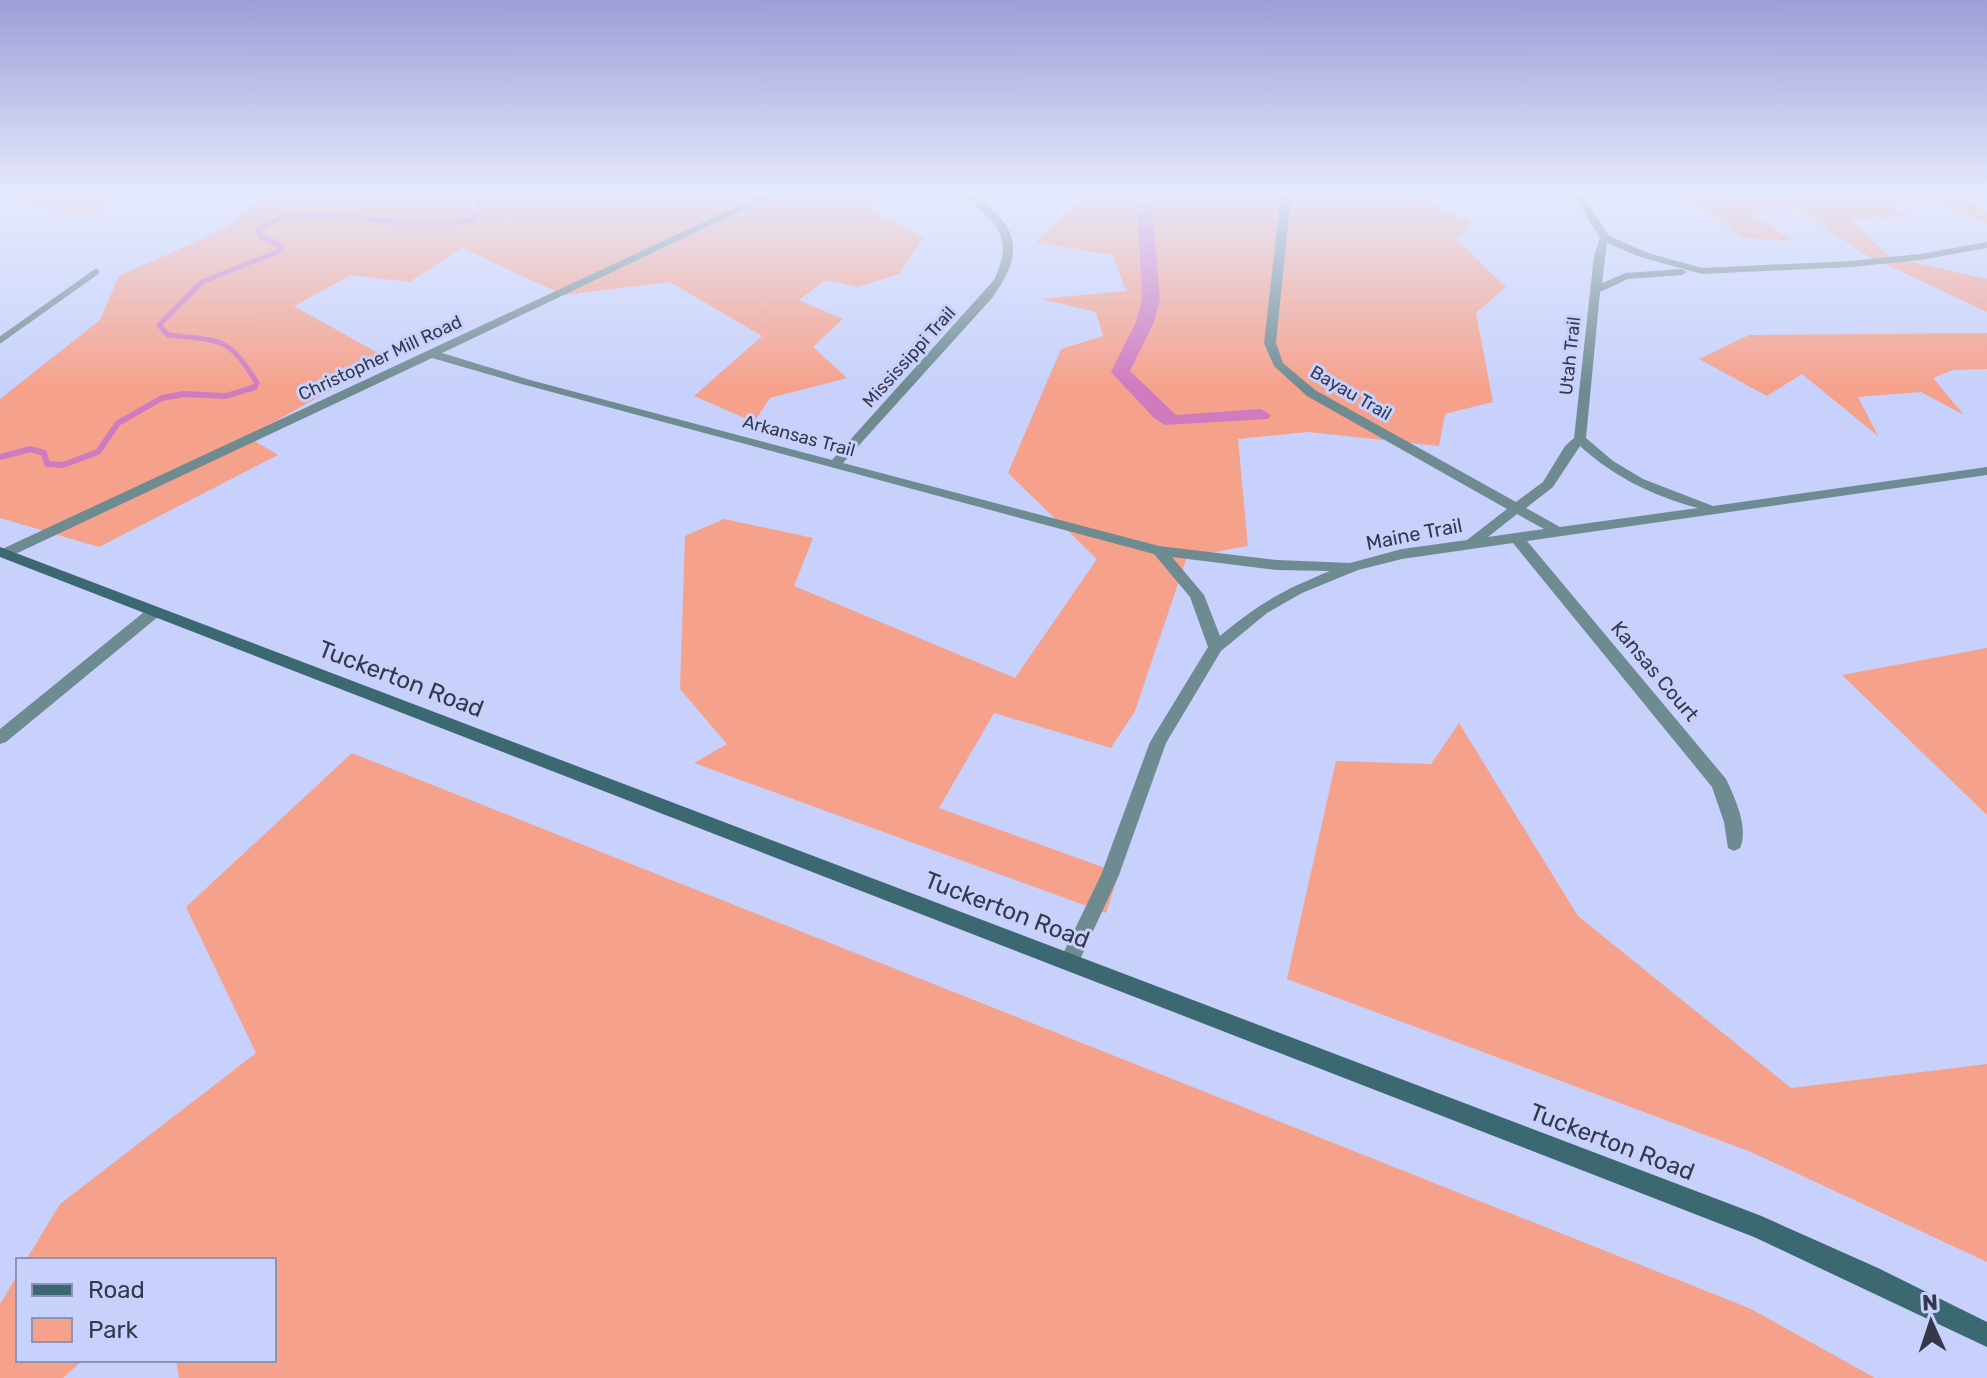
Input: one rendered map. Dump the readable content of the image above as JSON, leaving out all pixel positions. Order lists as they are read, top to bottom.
{
  "streets": {
    "main road": ["Tuckerton Road"],
    "street": [
      "Utah Trail",
      "Mississippi Trail",
      "Christopher Mill Road",
      "Bayau Trail",
      "Arkansas Trail",
      "Maine Trail",
      "Kansas Court"
    ]
  },
  "crossings": [
    ["Mississippi Trail", "Arkansas Trail"],
    ["Christopher Mill Road", "Arkansas Trail"],
    ["Christopher Mill Road", "Tuckerton Road"],
    ["Arkansas Trail", "Maine Trail"],
    ["Maine Trail", "Kansas Court"],
    ["Maine Trail", "Tuckerton Road"]
  ],
  "legend": ["Road", "Park"],
  "north": "top"
}
